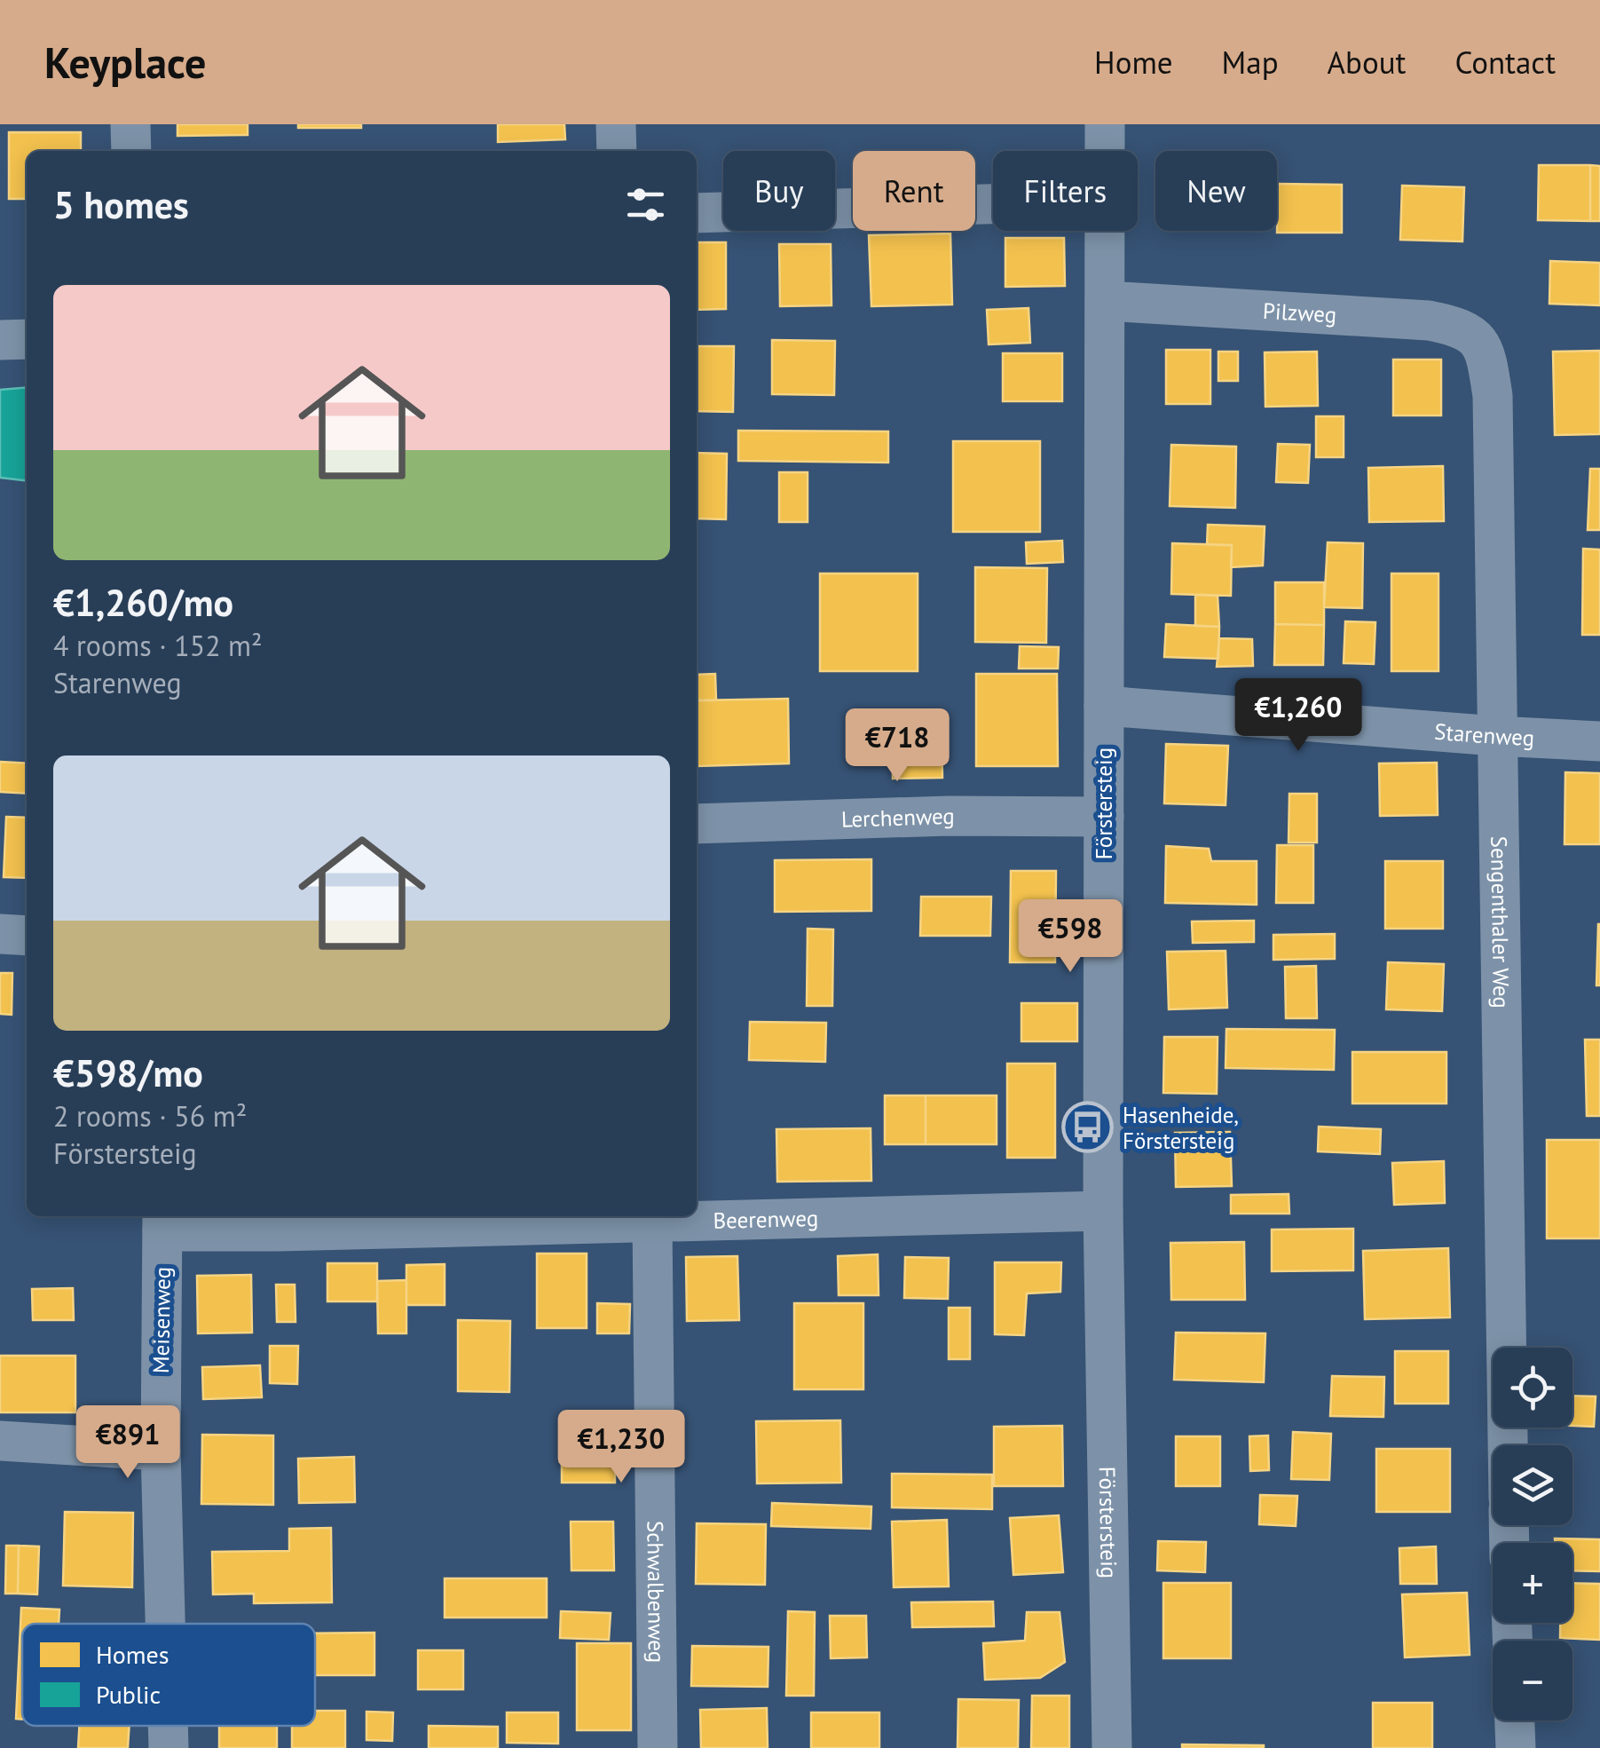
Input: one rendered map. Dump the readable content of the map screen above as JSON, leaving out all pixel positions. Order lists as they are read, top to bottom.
{
  "streets": {
    "street": [
      "Pilzweg",
      "Starenweg",
      "Förstersteig",
      "Lerchenweg",
      "Sengenthaler Weg",
      "Beerenweg",
      "Meisenweg",
      "Schwalbenweg"
    ]
  },
  "crossings": [
    ["Pilzweg", "Förstersteig"],
    ["Pilzweg", "Sengenthaler Weg"],
    ["Starenweg", "Förstersteig"],
    ["Starenweg", "Sengenthaler Weg"],
    ["Förstersteig", "Lerchenweg"],
    ["Förstersteig", "Beerenweg"],
    ["Beerenweg", "Meisenweg"],
    ["Beerenweg", "Schwalbenweg"]
  ],
  "places": {
    "bus stop": ["Hasenheide, Förstersteig"]
  },
  "legend": ["Homes", "Public"],
  "page": {
    "header": "Keyplace",
    "nav": [
      "Home",
      "Map",
      "About",
      "Contact"
    ],
    "chip": [
      "Buy",
      "Rent",
      "Filters",
      "New"
    ],
    "heading": "5 homes",
    "list": [
      {
        "name": "€1,260/mo",
        "note": "4 rooms · 152 m² · Starenweg"
      },
      {
        "name": "€598/mo",
        "note": "2 rooms · 56 m² · Förstersteig"
      }
    ],
    "price": [
      "€1,260",
      "€718",
      "€598",
      "€891",
      "€1,230"
    ],
    "map_buttons": ["+", "−"]
  }
}
